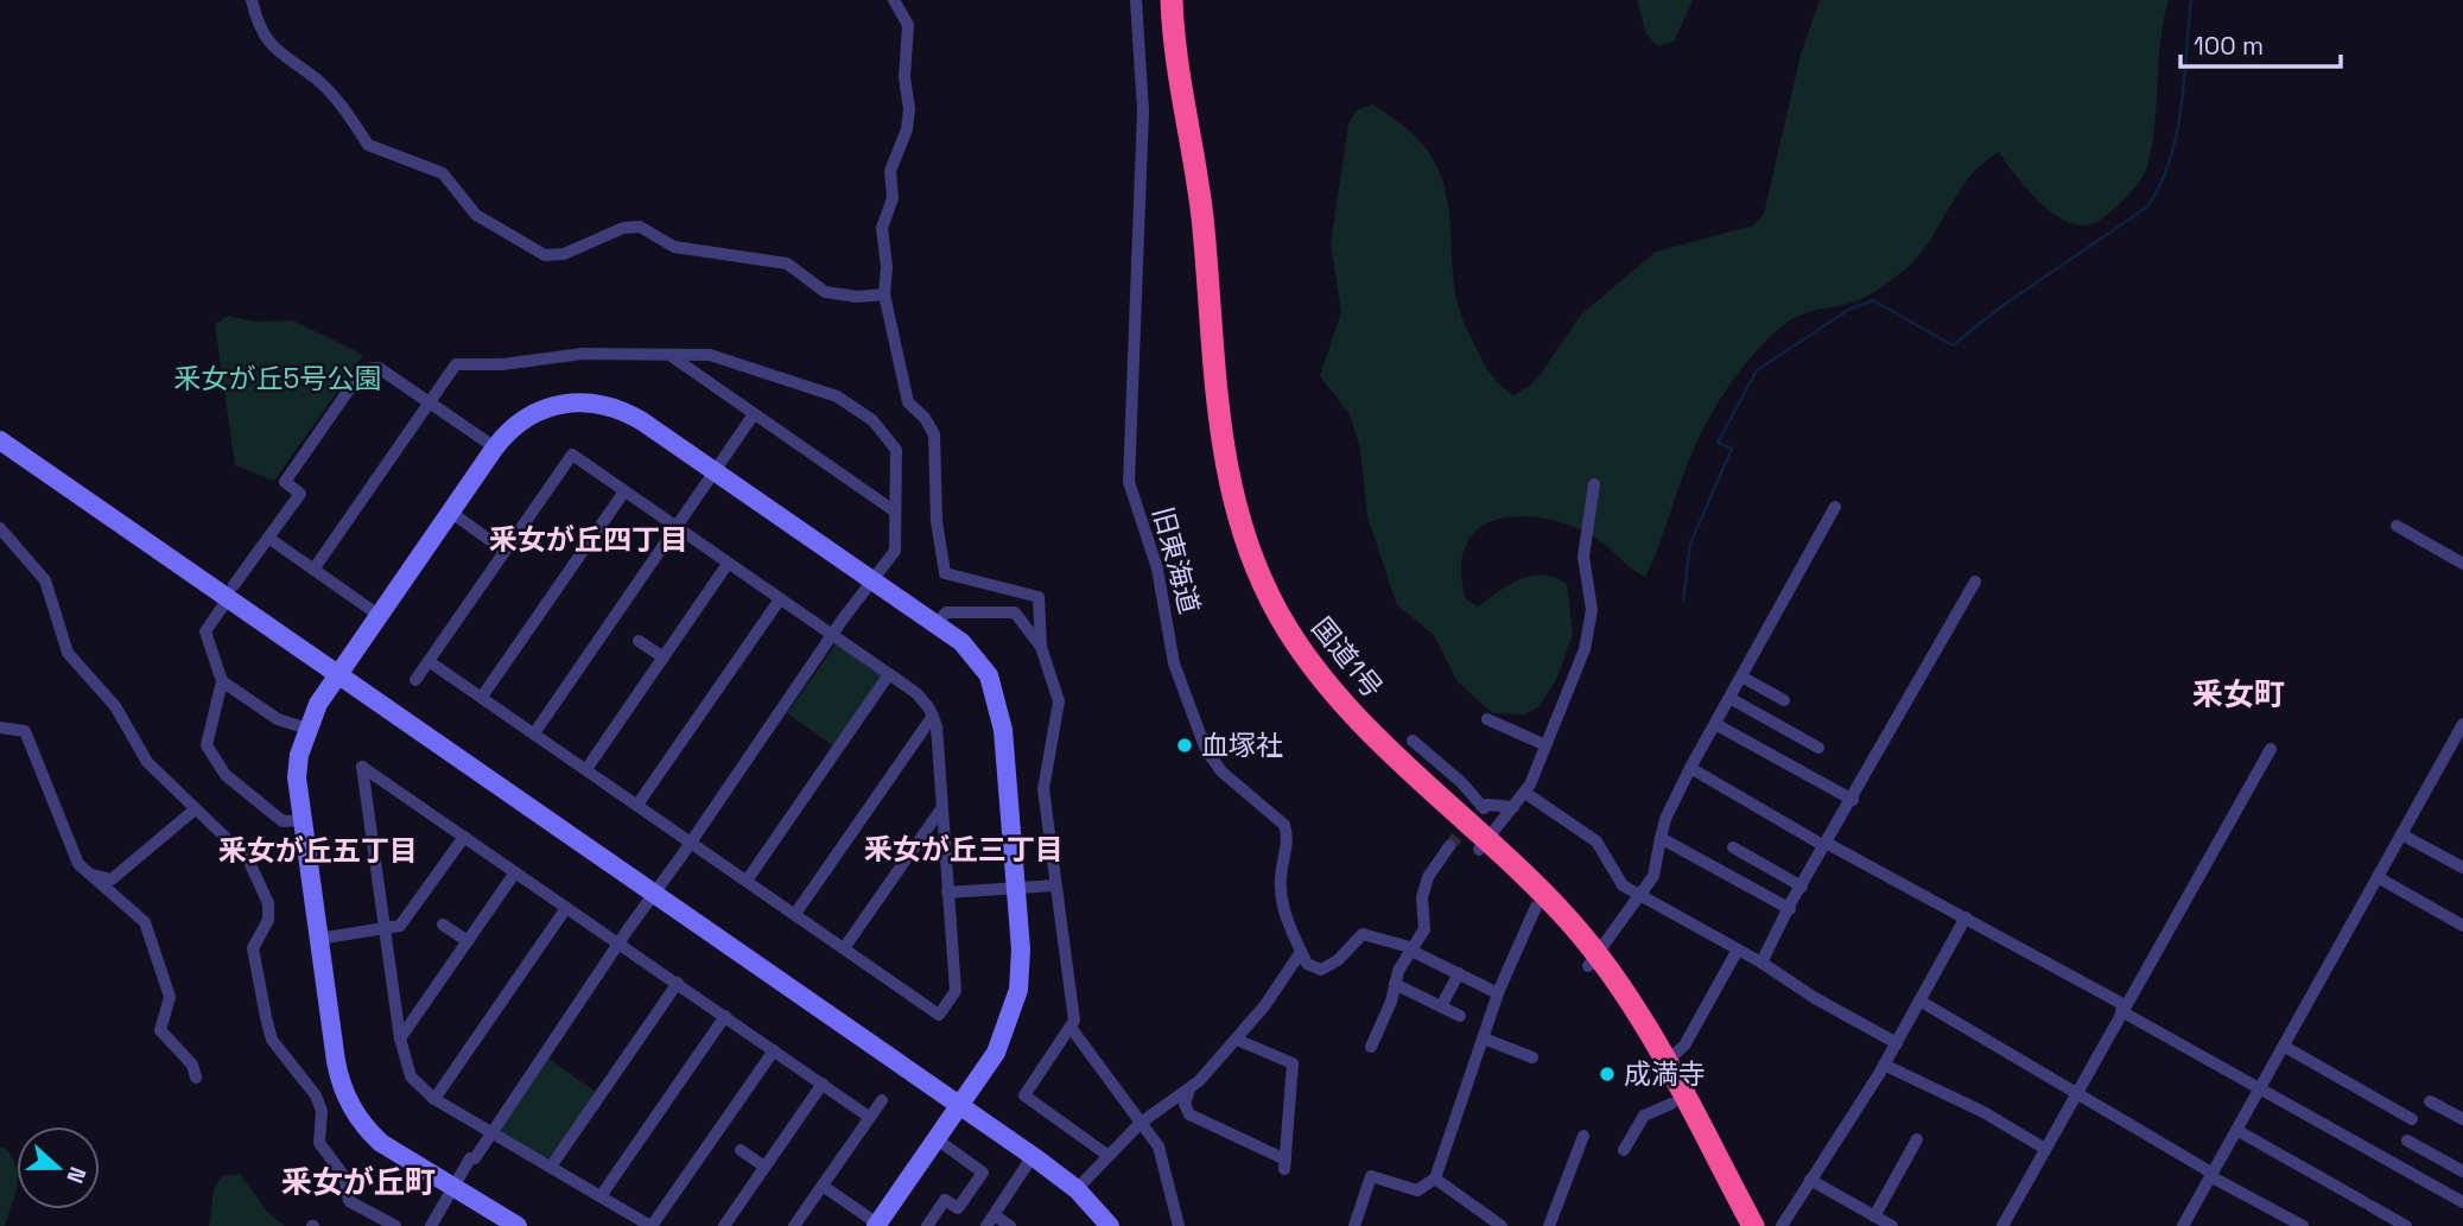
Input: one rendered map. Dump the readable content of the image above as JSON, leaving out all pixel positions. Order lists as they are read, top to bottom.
{
  "streets": {
    "highway": ["国道1号"],
    "street": ["旧東海道"]
  },
  "districts": [
    "釆女が丘四丁目",
    "釆女町",
    "釆女が丘三丁目",
    "釆女が丘五丁目",
    "釆女が丘町"
  ],
  "parks": ["釆女が丘5号公園"],
  "places": ["血塚社", "成満寺"],
  "scale_bar": "100 m",
  "north": "right"
}
